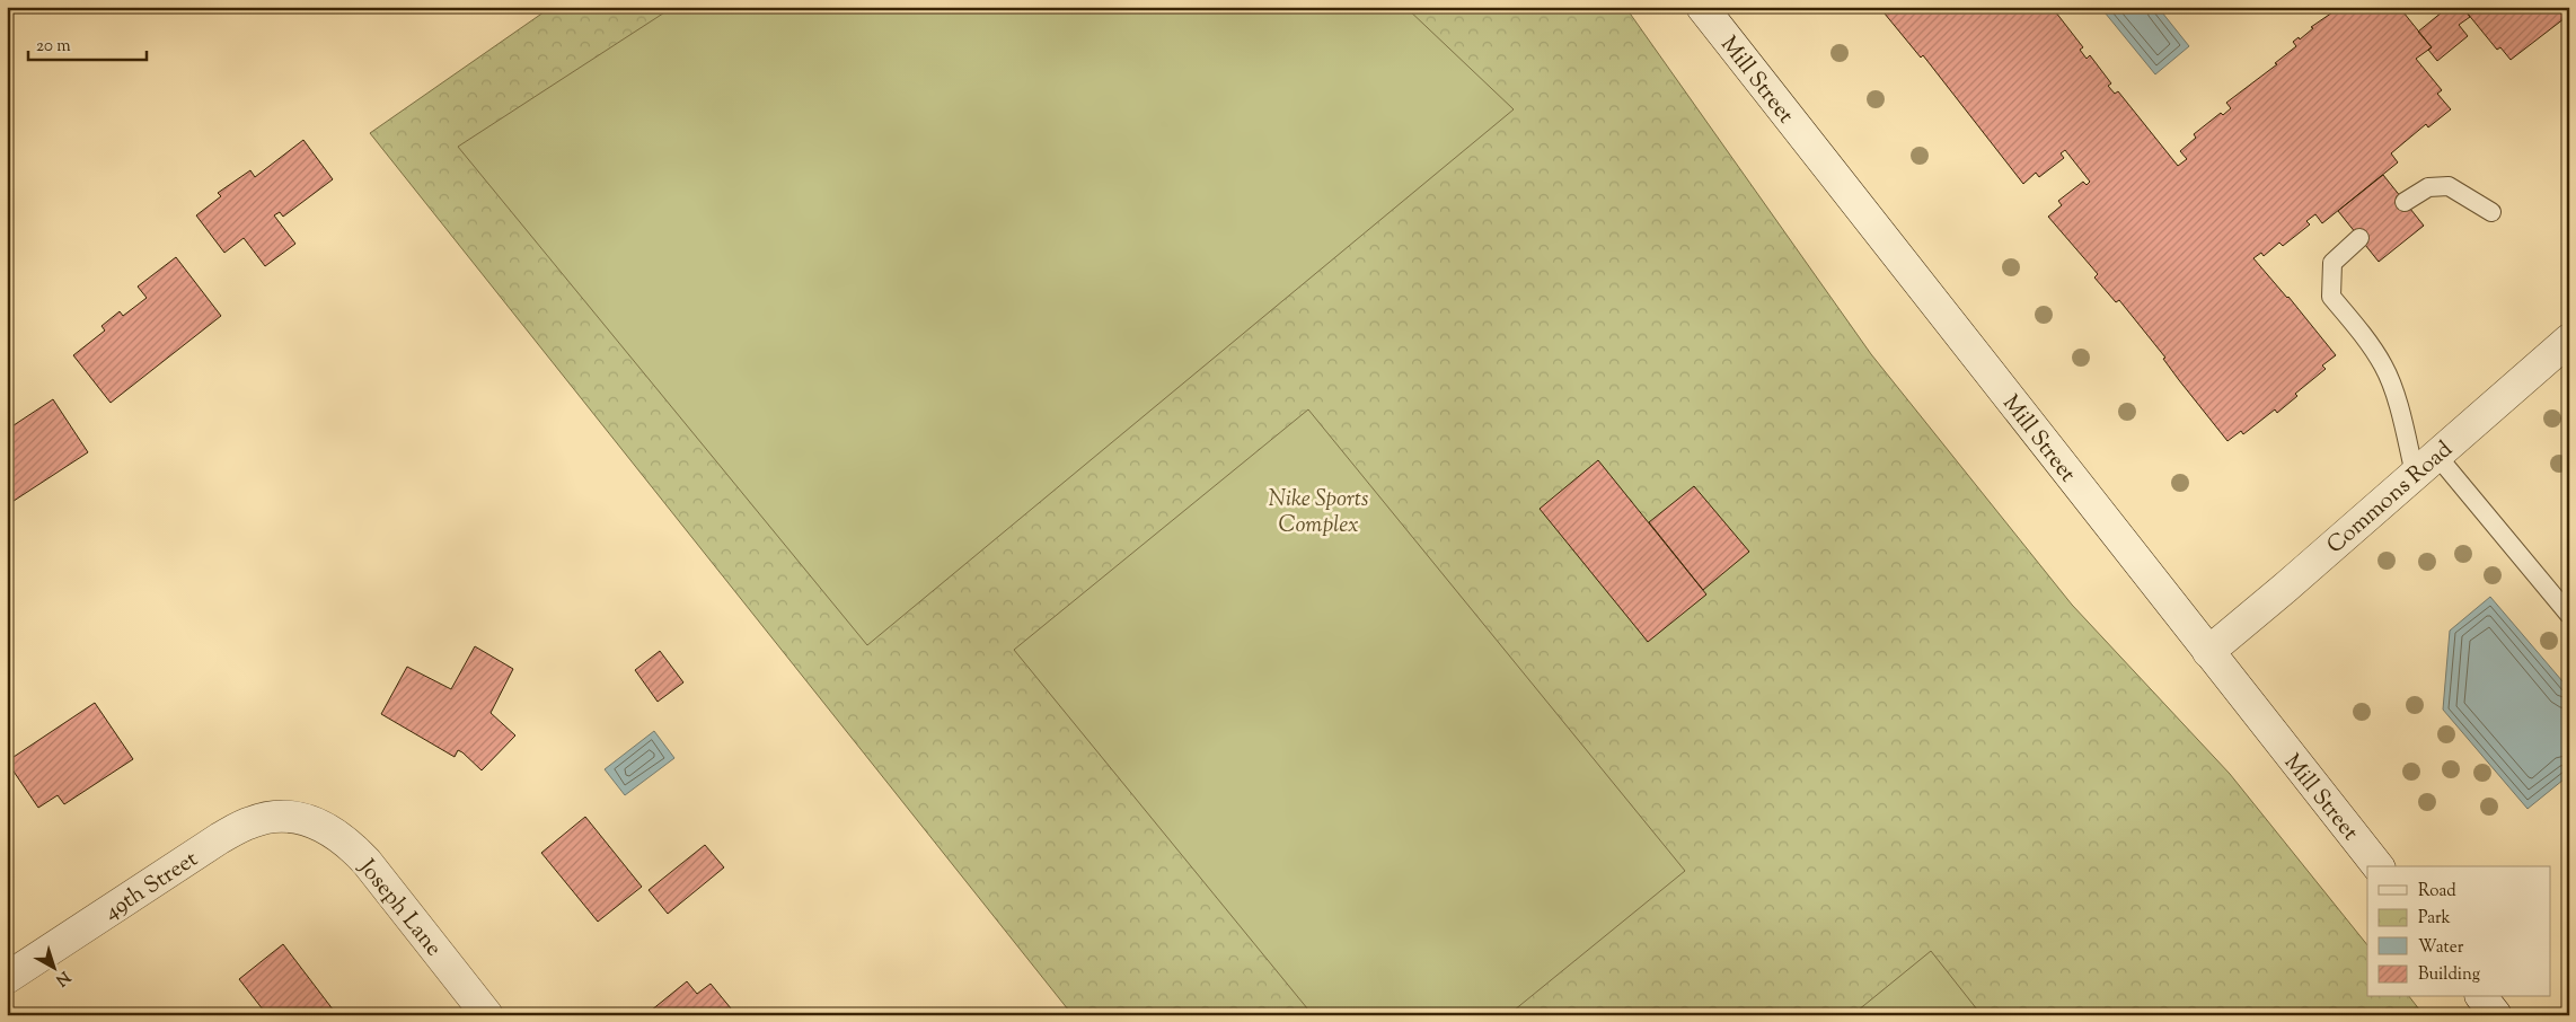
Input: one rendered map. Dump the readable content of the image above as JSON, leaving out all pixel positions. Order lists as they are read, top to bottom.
{
  "streets": {
    "main road": [
      "Mill Street",
      "Commons Road",
      "49th Street",
      "Joseph Lane"
    ]
  },
  "crossings": [
    ["Mill Street", "Commons Road"],
    ["49th Street", "Joseph Lane"]
  ],
  "parks": ["Nike Sports Complex"],
  "legend": [
    "Road",
    "Park",
    "Water",
    "Building"
  ],
  "scale_bar": "20 m",
  "north": "bottom right"
}
